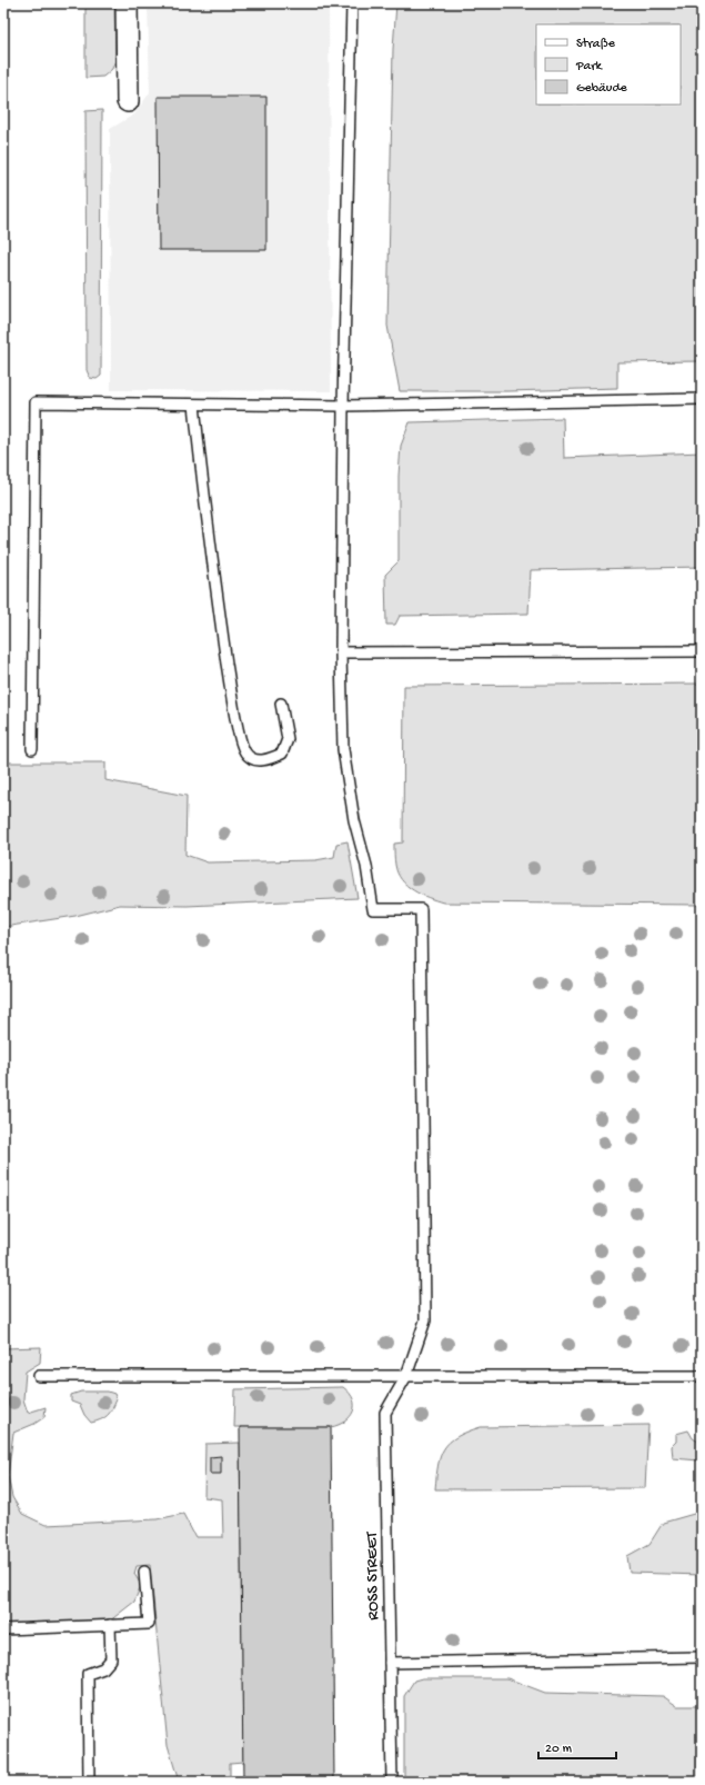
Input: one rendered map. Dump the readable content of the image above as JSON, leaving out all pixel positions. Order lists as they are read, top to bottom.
{
  "streets": {
    "lane": ["ROSS STREET"]
  },
  "legend": ["Straße", "Park", "Gebäude"],
  "scale_bar": "20 m"
}
